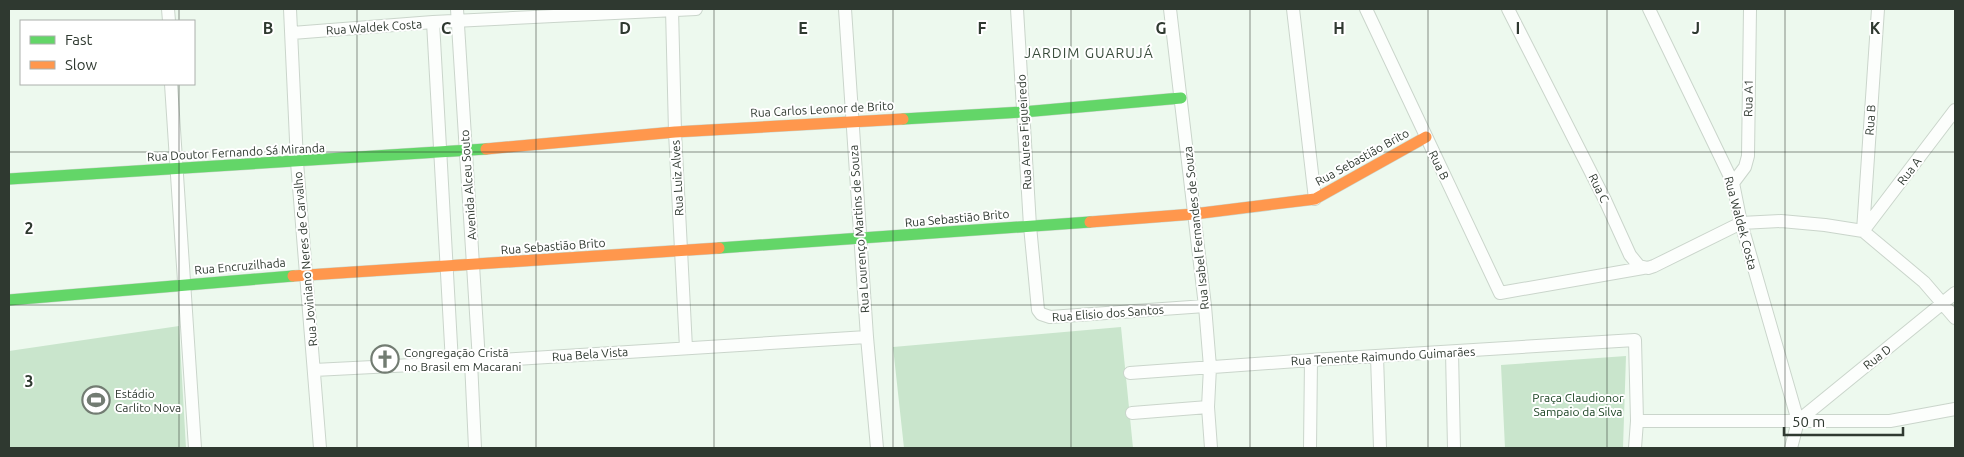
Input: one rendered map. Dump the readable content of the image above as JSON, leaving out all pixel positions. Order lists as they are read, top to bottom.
{
  "streets": {
    "street": [
      "Rua Waldek Costa",
      "Rua A1",
      "Rua Carlos Leonor de Brito",
      "Rua B",
      "Rua Aurea Figueiredo",
      "Rua Doutor Fernando Sá Miranda",
      "Rua Sebastião Brito",
      "Rua A",
      "Rua Luiz Alves",
      "Avenida Alceu Souto",
      "Rua C",
      "Rua Isabel Fernandes de Souza",
      "Rua Lourenço Martins de Souza",
      "Rua Joviniano Neres de Carvalho",
      "Rua Encruzilhada",
      "Rua Elisio dos Santos",
      "Rua Bela Vista",
      "Rua Tenente Raimundo Guimarães",
      "Rua D"
    ]
  },
  "crossings": [
    ["Rua Waldek Costa", "Rua A1"],
    ["Rua Waldek Costa", "Rua Luiz Alves"],
    ["Rua Waldek Costa", "Avenida Alceu Souto"],
    ["Rua Waldek Costa", "Rua Joviniano Neres de Carvalho"],
    ["Rua Waldek Costa", "Rua D"],
    ["Rua Carlos Leonor de Brito", "Rua Aurea Figueiredo"],
    ["Rua Carlos Leonor de Brito", "Rua Doutor Fernando Sá Miranda"],
    ["Rua Carlos Leonor de Brito", "Rua Luiz Alves"],
    ["Rua Carlos Leonor de Brito", "Avenida Alceu Souto"],
    ["Rua Carlos Leonor de Brito", "Rua Isabel Fernandes de Souza"],
    ["Rua Carlos Leonor de Brito", "Rua Lourenço Martins de Souza"],
    ["Rua B", "Rua Sebastião Brito"],
    ["Rua B", "Rua A"],
    ["Rua B", "Rua C"],
    ["Rua Aurea Figueiredo", "Rua Sebastião Brito"],
    ["Rua Aurea Figueiredo", "Rua Elisio dos Santos"],
    ["Rua Doutor Fernando Sá Miranda", "Avenida Alceu Souto"],
    ["Rua Doutor Fernando Sá Miranda", "Rua Joviniano Neres de Carvalho"],
    ["Rua Sebastião Brito", "Rua Luiz Alves"],
    ["Rua Sebastião Brito", "Avenida Alceu Souto"],
    ["Rua Sebastião Brito", "Rua Isabel Fernandes de Souza"],
    ["Rua Sebastião Brito", "Rua Lourenço Martins de Souza"],
    ["Rua Sebastião Brito", "Rua Encruzilhada"],
    ["Rua Sebastião Brito", "Rua Elisio dos Santos"],
    ["Rua Luiz Alves", "Rua Bela Vista"],
    ["Avenida Alceu Souto", "Rua Encruzilhada"],
    ["Avenida Alceu Souto", "Rua Bela Vista"],
    ["Rua Isabel Fernandes de Souza", "Rua Elisio dos Santos"],
    ["Rua Isabel Fernandes de Souza", "Rua Tenente Raimundo Guimarães"],
    ["Rua Lourenço Martins de Souza", "Rua Bela Vista"],
    ["Rua Joviniano Neres de Carvalho", "Rua Encruzilhada"],
    ["Rua Joviniano Neres de Carvalho", "Rua Bela Vista"]
  ],
  "districts": ["JARDIM GUARUJÁ"],
  "parks": ["Praça Claudionor Sampaio da Silva"],
  "places": {
    "church": ["Congregação Cristã no Brasil em Macarani"],
    "sports": ["Estádio Carlito Nova"]
  },
  "legend": ["Fast", "Slow"],
  "scale_bar": "50 m",
  "grid": {
    "columns": [
      "B",
      "C",
      "D",
      "E",
      "F",
      "G",
      "H",
      "I",
      "J",
      "K"
    ],
    "rows": ["2", "3"]
  }
}
